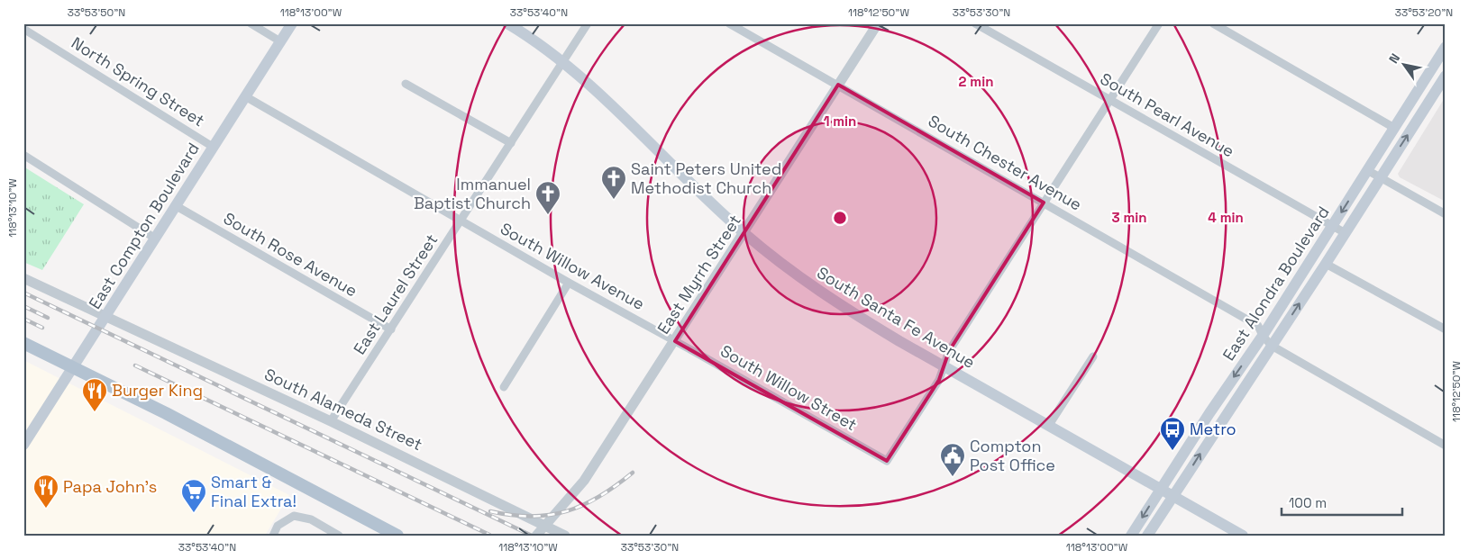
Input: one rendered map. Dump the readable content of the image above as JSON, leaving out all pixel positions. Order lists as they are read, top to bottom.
{
  "streets": {
    "main road": ["East Compton Boulevard", "East Alondra Boulevard", "South Santa Fe Avenue"],
    "street": [
      "North Spring Street",
      "South Pearl Avenue",
      "South Chester Avenue",
      "South Rose Avenue",
      "South Willow Avenue",
      "East Myrrh Street",
      "East Laurel Street",
      "South Willow Street",
      "South Alameda Street"
    ]
  },
  "crossings": [
    ["North Spring Street", "East Compton Boulevard"],
    ["South Pearl Avenue", "East Alondra Boulevard"],
    ["South Chester Avenue", "East Myrrh Street"],
    ["South Chester Avenue", "East Alondra Boulevard"],
    ["East Compton Boulevard", "South Rose Avenue"],
    ["East Compton Boulevard", "South Willow Avenue"],
    ["East Compton Boulevard", "South Alameda Street"],
    ["South Rose Avenue", "East Laurel Street"],
    ["South Willow Avenue", "East Myrrh Street"],
    ["South Willow Avenue", "East Laurel Street"],
    ["South Willow Avenue", "South Willow Street"],
    ["East Myrrh Street", "South Santa Fe Avenue"],
    ["East Myrrh Street", "South Willow Street"],
    ["East Myrrh Street", "South Alameda Street"],
    ["East Alondra Boulevard", "South Santa Fe Avenue"],
    ["East Laurel Street", "South Santa Fe Avenue"],
    ["East Laurel Street", "South Alameda Street"],
    ["South Santa Fe Avenue", "South Willow Street"]
  ],
  "places": {
    "church": ["Saint Peters United Methodist Church", "Immanuel Baptist Church"],
    "restaurant": ["Burger King", "Papa John's"],
    "bus stop": ["Metro"],
    "public building": ["Compton Post Office"],
    "supermarket": ["Smart & Final Extra!"]
  },
  "scale_bar": "100 m",
  "north": "top left",
  "coordinates": [
    "33°53'50\"N",
    "118°13'00\"W",
    "33°53'40\"N",
    "118°12'50\"W",
    "33°53'30\"N",
    "33°53'20\"N",
    "118°13'10\"W"
  ],
  "rings": [
    "2 min",
    "1 min",
    "3 min",
    "4 min"
  ]
}
